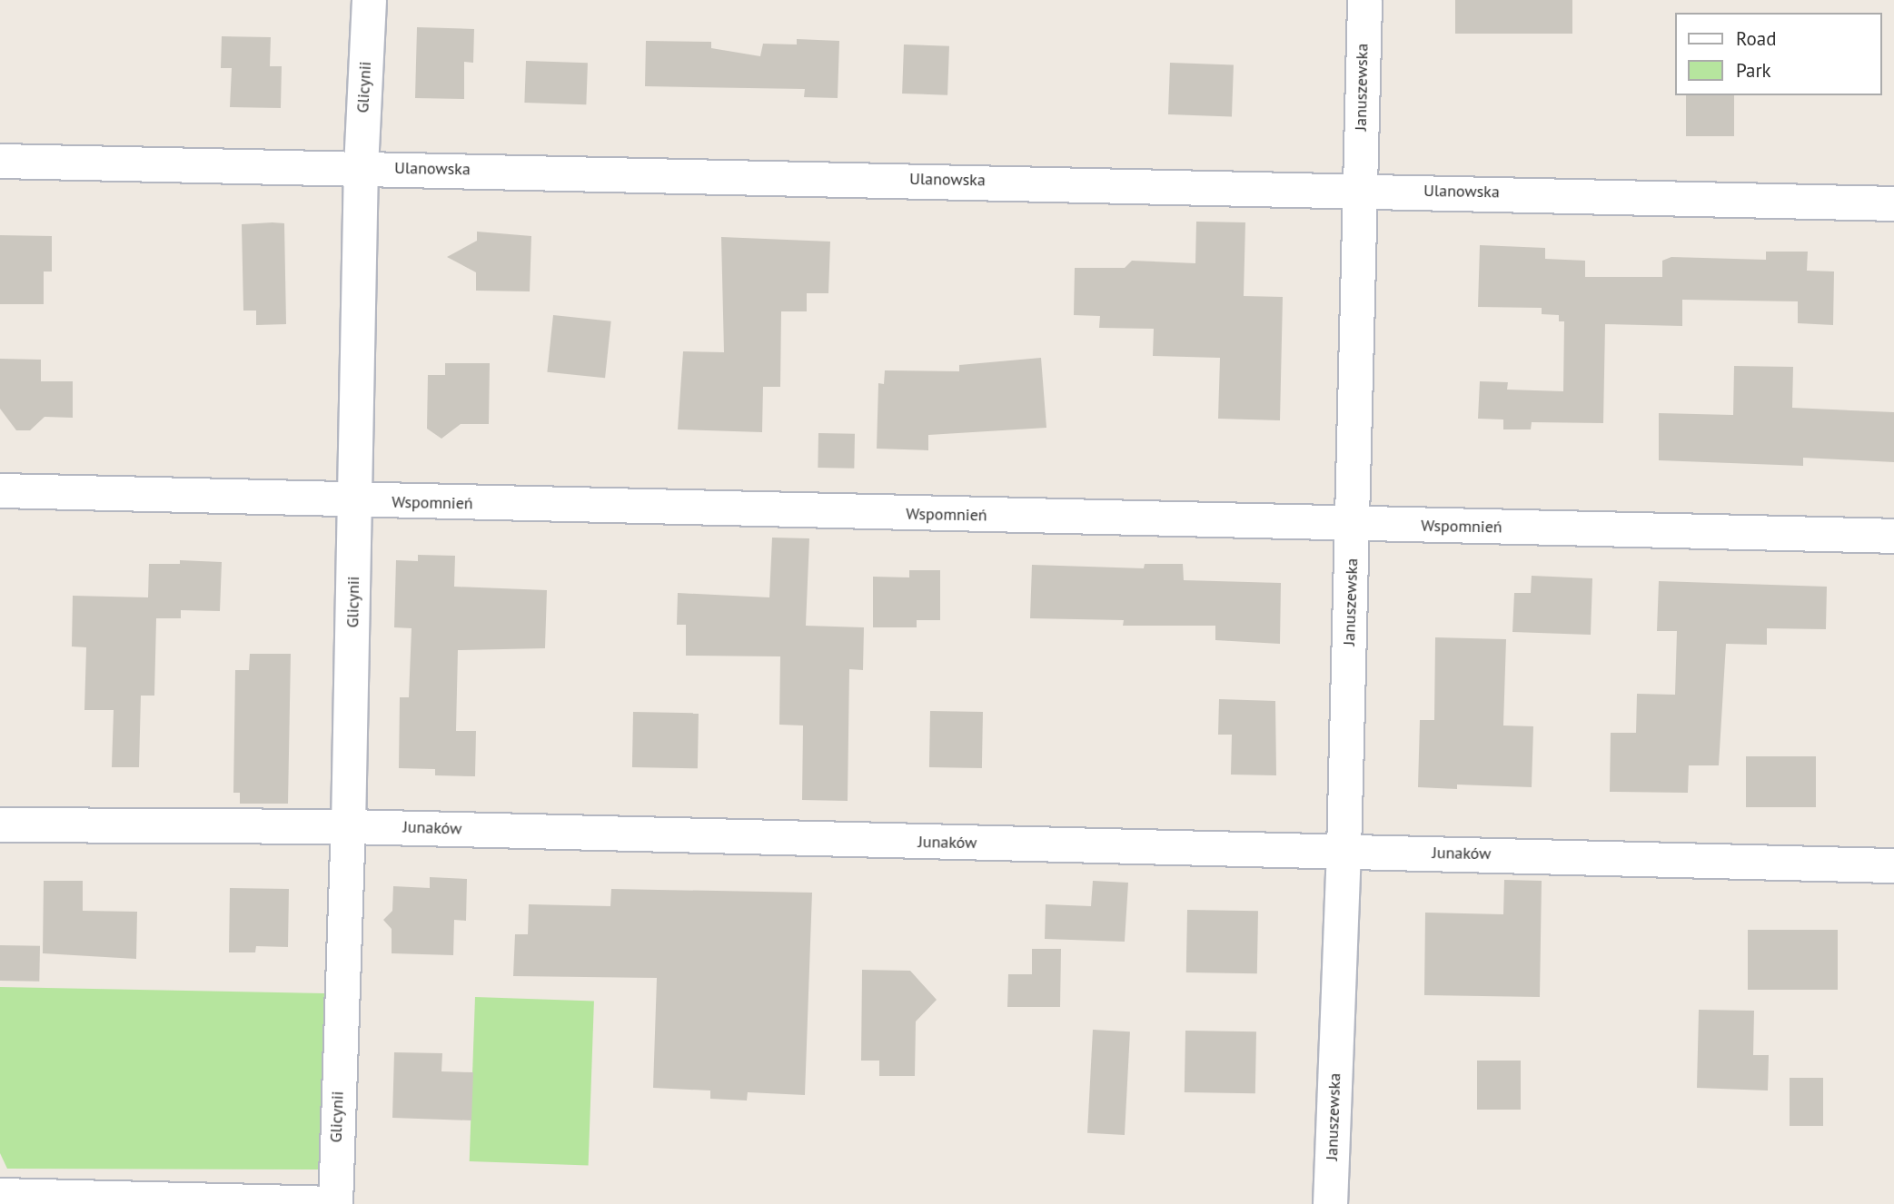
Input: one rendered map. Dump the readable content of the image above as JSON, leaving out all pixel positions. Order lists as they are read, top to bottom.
{
  "streets": {
    "street": [
      "Glicynii",
      "Januszewska",
      "Ulanowska",
      "Wspomnień",
      "Junaków"
    ]
  },
  "crossings": [
    ["Glicynii", "Ulanowska"],
    ["Glicynii", "Wspomnień"],
    ["Glicynii", "Junaków"],
    ["Januszewska", "Ulanowska"],
    ["Januszewska", "Wspomnień"],
    ["Januszewska", "Junaków"]
  ],
  "legend": ["Road", "Park"]
}
